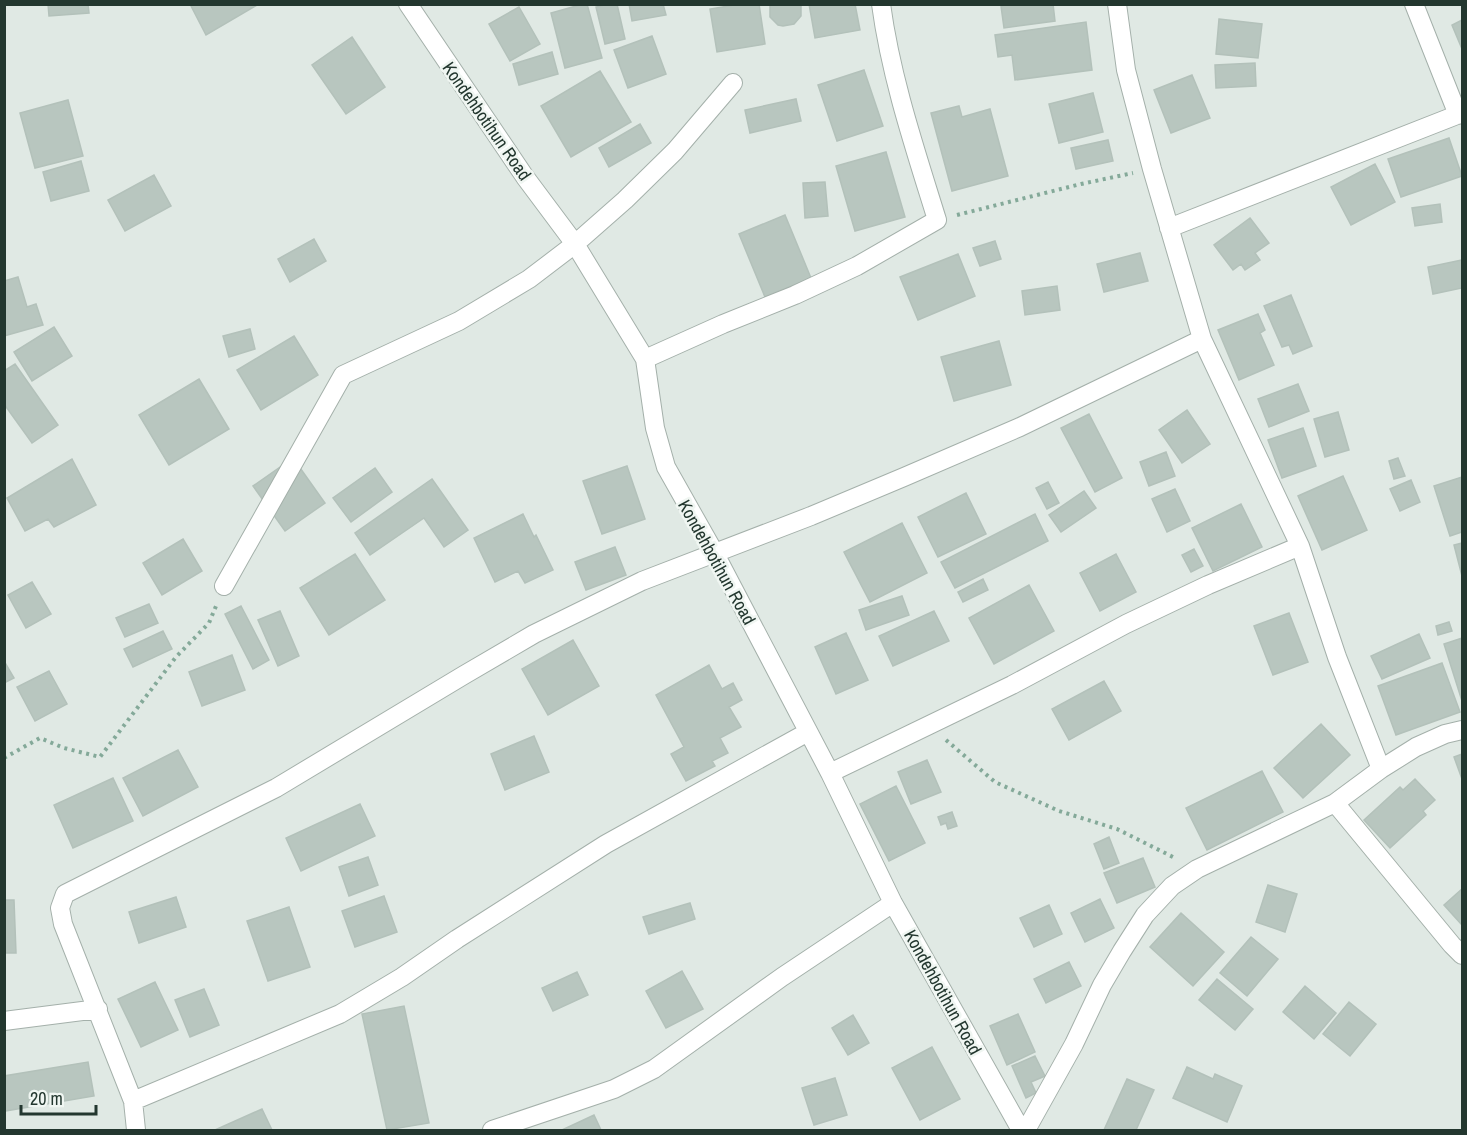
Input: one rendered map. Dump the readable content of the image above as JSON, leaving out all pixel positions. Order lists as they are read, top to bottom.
{
  "streets": {
    "street": ["Kondehbotihun Road"]
  },
  "scale_bar": "20 m"
}
